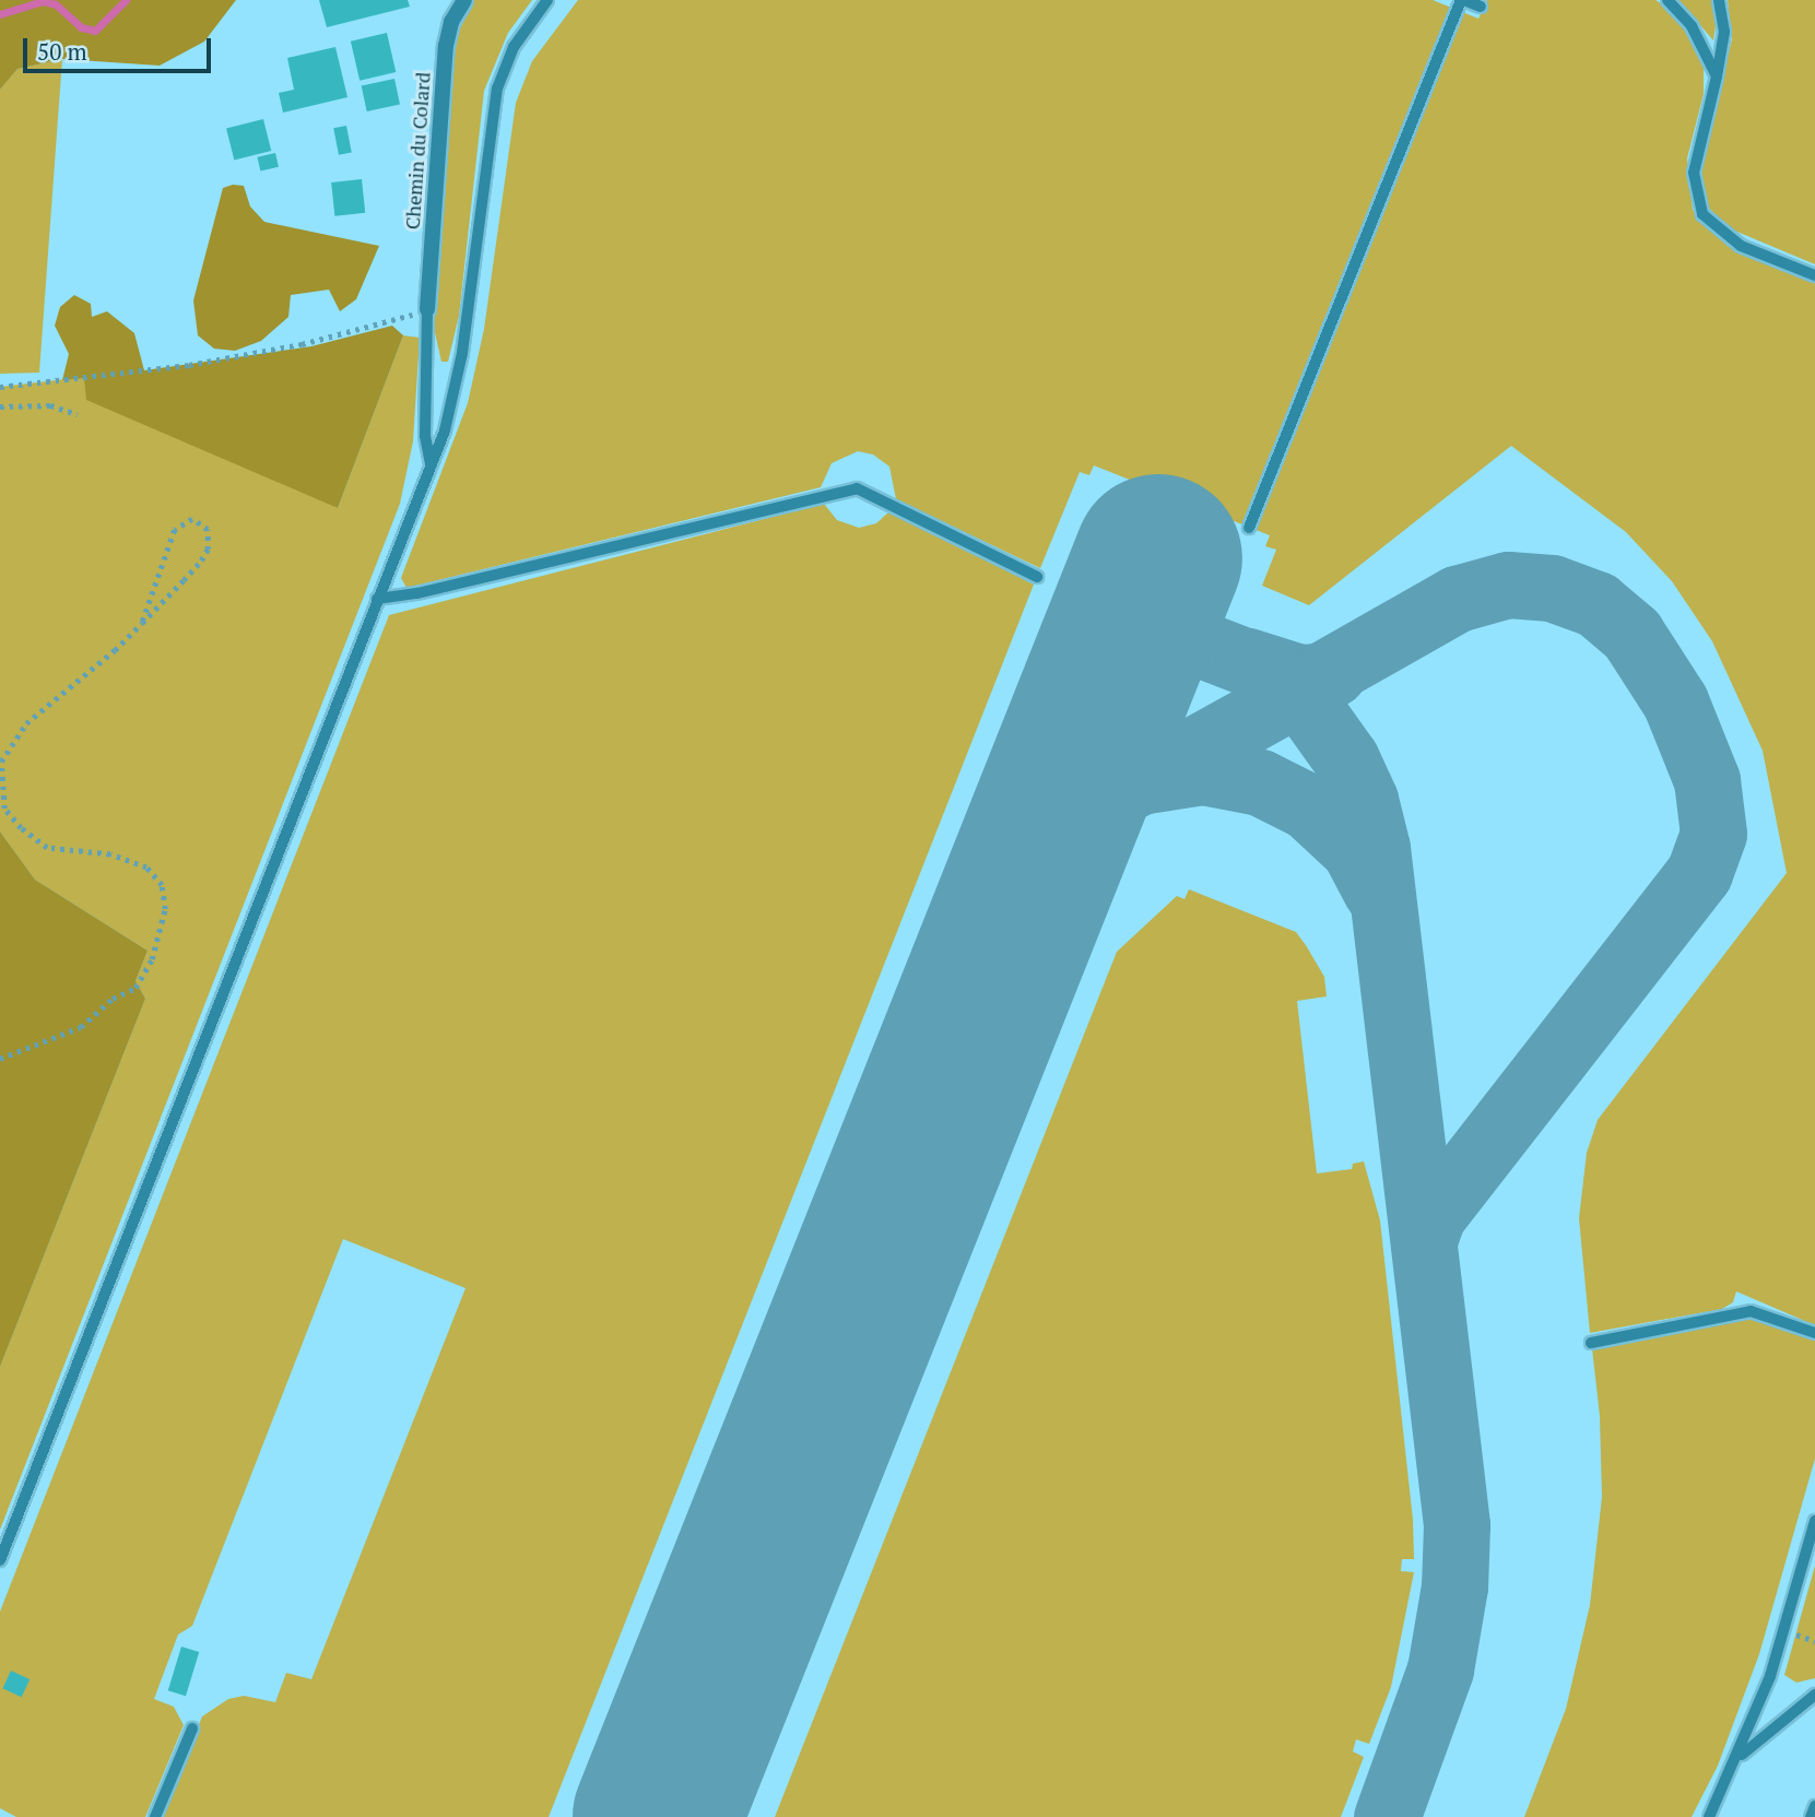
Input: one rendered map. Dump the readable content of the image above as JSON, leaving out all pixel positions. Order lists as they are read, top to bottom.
{
  "streets": {
    "street": ["Chemin du Colard"]
  },
  "scale_bar": "50 m"
}
